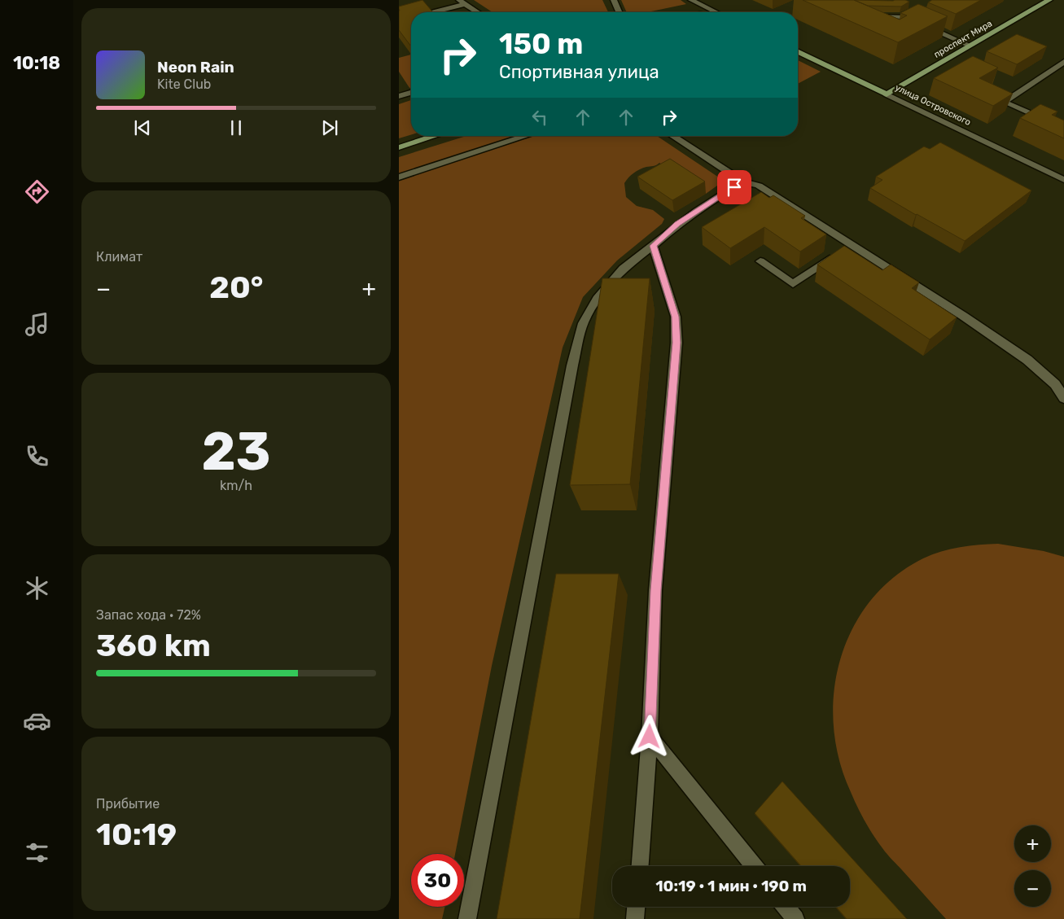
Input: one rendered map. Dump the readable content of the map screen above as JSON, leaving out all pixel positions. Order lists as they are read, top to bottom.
{
  "streets": {
    "main road": ["проспект Мира", "улица Островского"]
  },
  "crossings": [
    ["проспект Мира", "улица Островского"]
  ],
  "page": {
    "tabs": "10:18",
    "turn": ["150 m", "Спортивная улица"],
    "song": ["Neon Rain", "Kite Club"],
    "tile": [
      "Климат",
      ["23", "km/h"],
      ["Запас хода · 72%", "360 km"],
      ["Прибытие", "10:19"]
    ],
    "heat": ["−", "20°", "+"],
    "map_buttons": ["+", "−"],
    "limit": "30",
    "trip": "10:19 · 1 мин · 190 m"
  }
}
